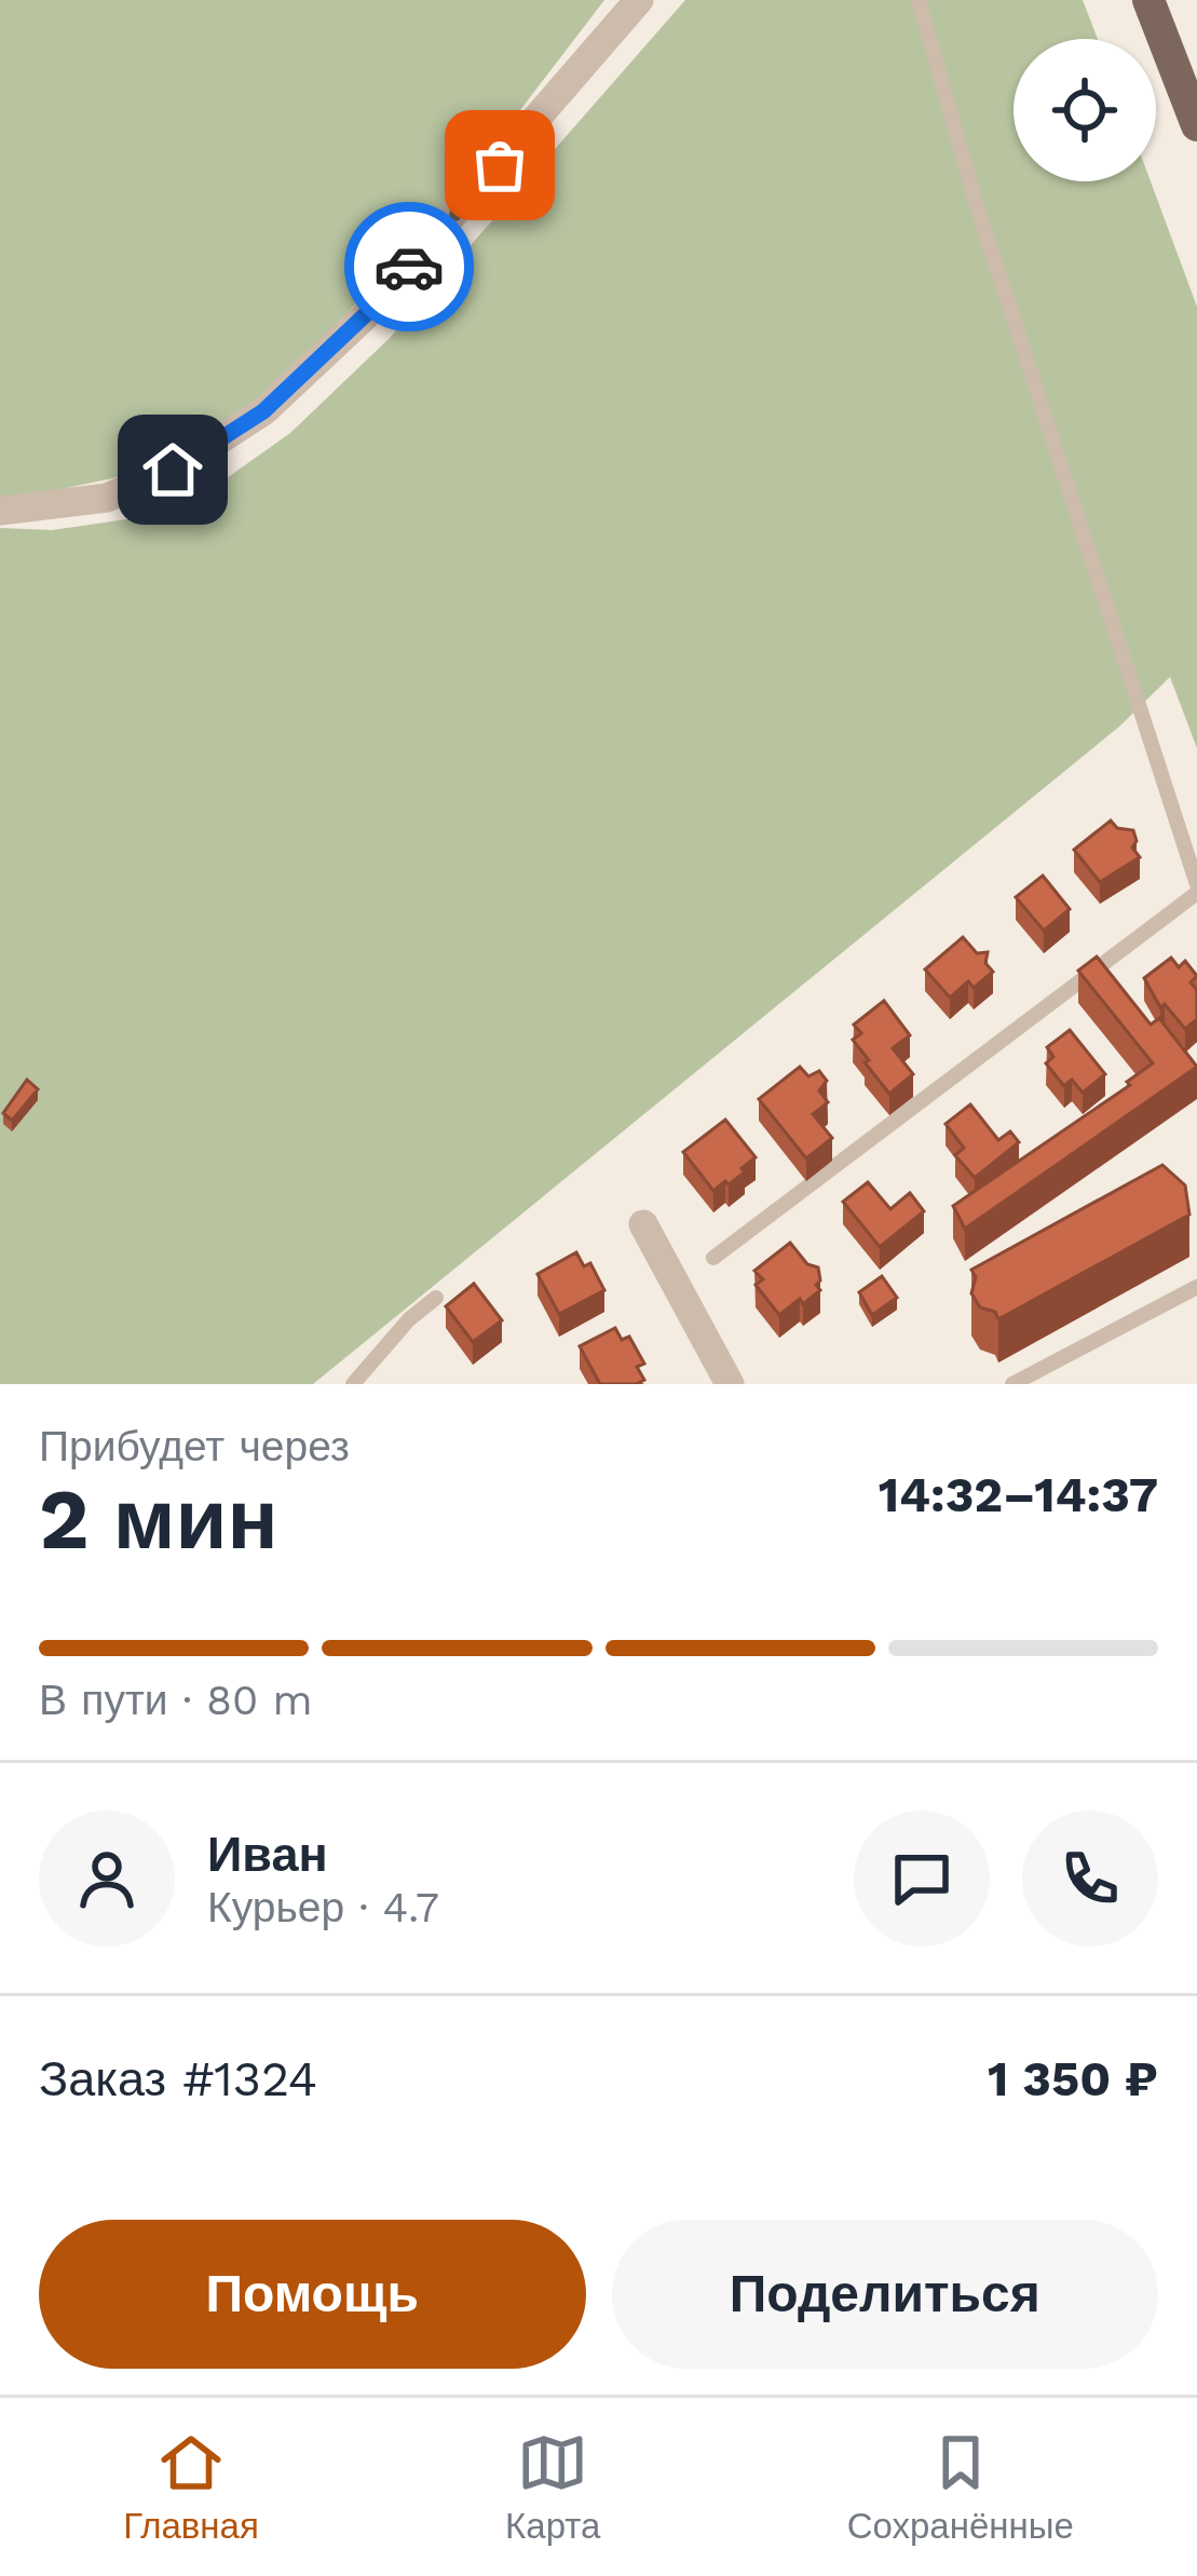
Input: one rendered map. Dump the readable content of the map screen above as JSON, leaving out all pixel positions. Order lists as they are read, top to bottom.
{
  "page": {
    "heading": ["2 мин", "Прибудет через", "14:32–14:37"],
    "panel": [
      "Иван",
      "Курьер · 4.7",
      "Заказ #1324",
      "1 350 ₽"
    ],
    "bar": "В пути · 80 m",
    "buttons": ["Помощь", "Поделиться"],
    "tabs": ["Главная", "Карта", "Сохранённые"]
  }
}
